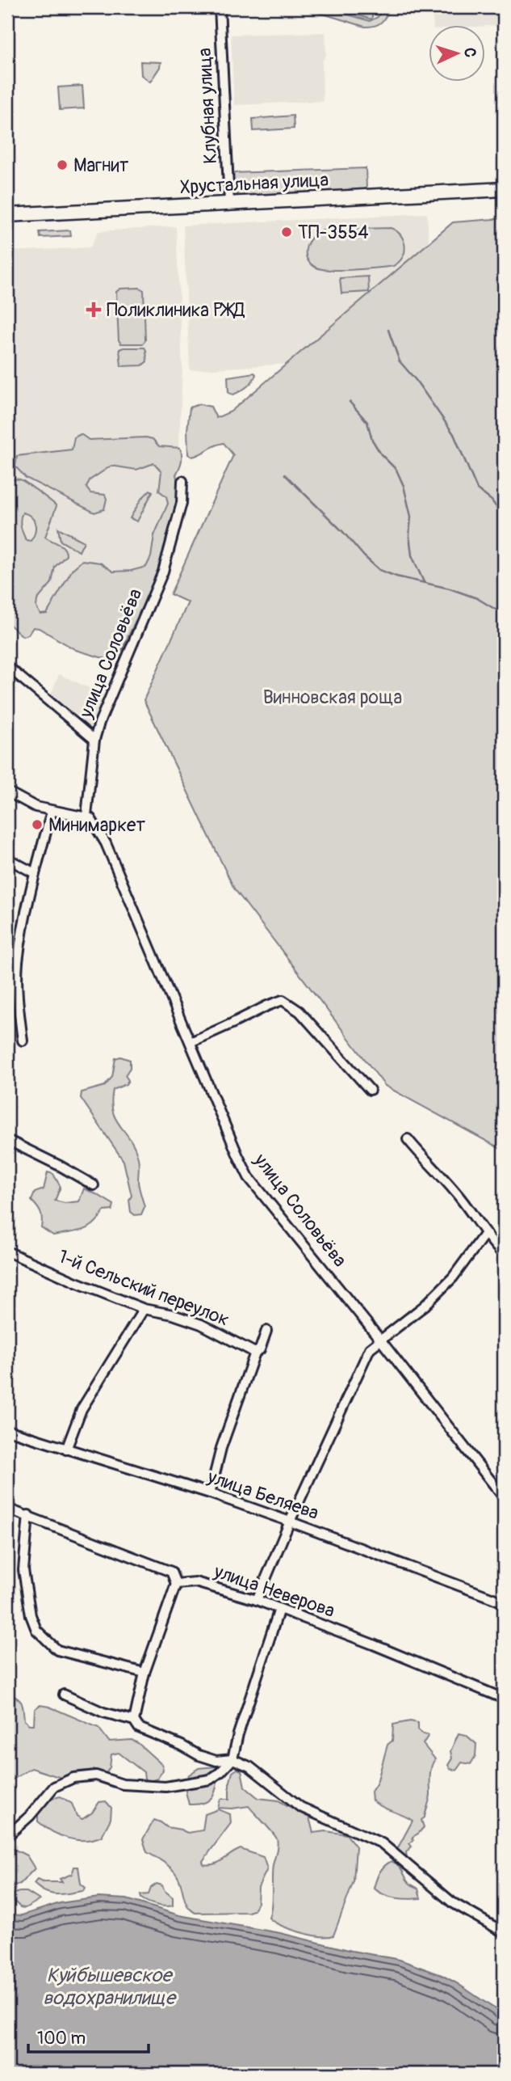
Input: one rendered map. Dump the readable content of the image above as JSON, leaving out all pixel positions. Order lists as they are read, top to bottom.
{
  "streets": {
    "main road": ["Хрустальная улица"],
    "street": [
      "Клубная улица",
      "улица Соловьёва",
      "1-й Сельский переулок",
      "улица Беляева",
      "улица Неверова"
    ]
  },
  "crossings": [
    ["Клубная улица", "Хрустальная улица"]
  ],
  "water": ["Куйбышевское водохранилище"],
  "parks": ["Винновская роща"],
  "places": {
    "other": ["Магнит", "ТП-3554", "Минимаркет"],
    "health": ["Поликлиника РЖД"]
  },
  "scale_bar": "100 m",
  "north": "right"
}
